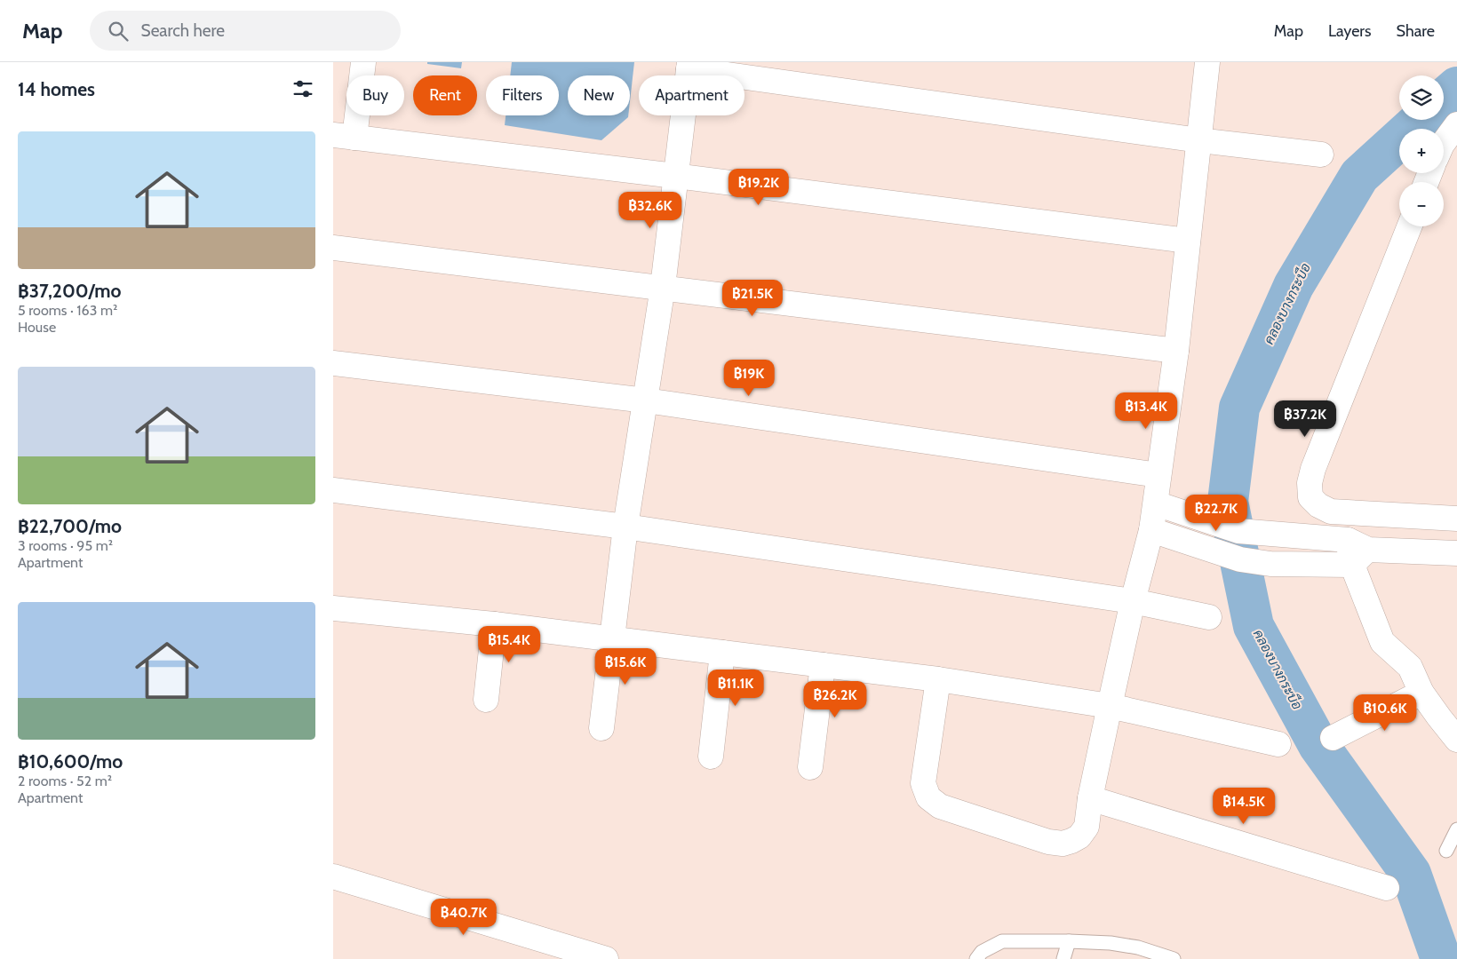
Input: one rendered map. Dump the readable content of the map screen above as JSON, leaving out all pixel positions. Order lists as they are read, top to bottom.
{
  "water": ["คลองบางกระบือ"],
  "page": {
    "header": "Map",
    "search": "Search here",
    "nav": ["Map", "Layers", "Share"],
    "heading": "14 homes",
    "map_buttons": ["+", "−"],
    "chip": [
      "Buy",
      "Rent",
      "Filters",
      "New",
      "Apartment"
    ],
    "list": [
      {
        "name": "฿37,200/mo",
        "note": "5 rooms · 163 m² · House"
      },
      {
        "name": "฿22,700/mo",
        "note": "3 rooms · 95 m² · Apartment"
      },
      {
        "name": "฿10,600/mo",
        "note": "2 rooms · 52 m² · Apartment"
      }
    ],
    "price": [
      "฿19.2K",
      "฿32.6K",
      "฿21.5K",
      "฿19K",
      "฿13.4K",
      "฿37.2K",
      "฿22.7K",
      "฿15.4K",
      "฿15.6K",
      "฿11.1K",
      "฿26.2K",
      "฿10.6K",
      "฿14.5K",
      "฿40.7K"
    ]
  }
}
